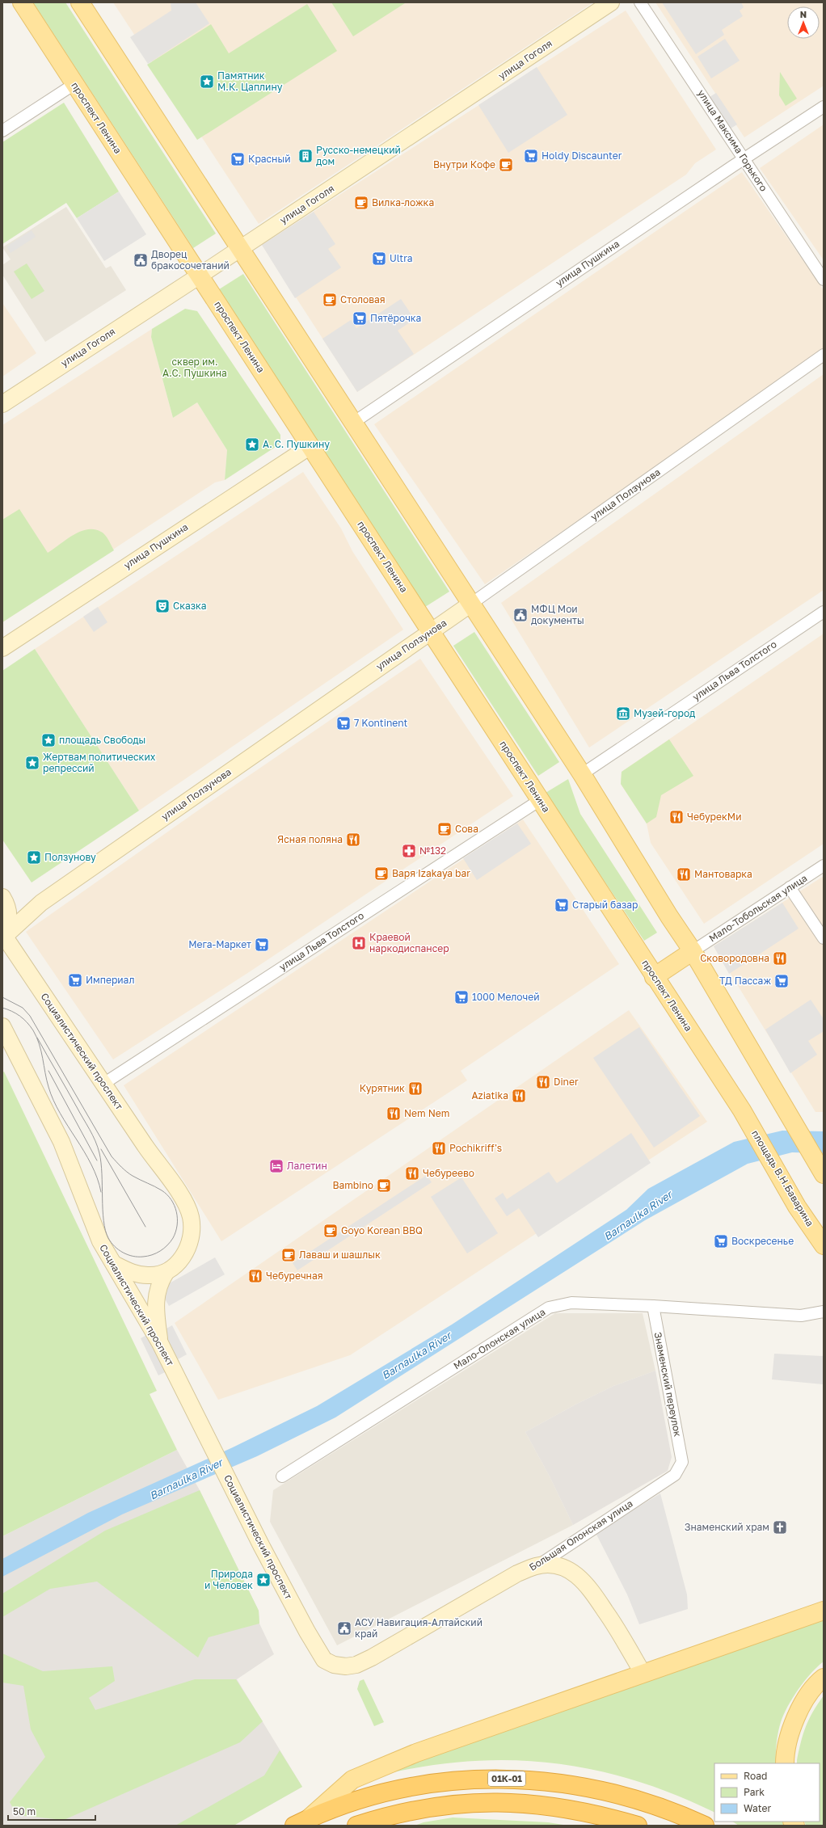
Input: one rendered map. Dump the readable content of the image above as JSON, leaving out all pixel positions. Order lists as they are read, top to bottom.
{
  "streets": {
    "highway": ["01К-01"],
    "main road": ["проспект Ленина", "площадь В.Н.Баварина"],
    "street": [
      "улица Гоголя",
      "улица Максима Горького",
      "улица Пушкина",
      "улица Ползунова",
      "улица Льва Толстого",
      "Мало-Тобольская улица",
      "Социалистический проспект",
      "Мало-Олонская улица",
      "Знаменский переулок",
      "Большая Олонская улица"
    ]
  },
  "crossings": [
    ["улица Гоголя", "проспект Ленина"],
    ["проспект Ленина", "улица Пушкина"],
    ["проспект Ленина", "улица Ползунова"],
    ["проспект Ленина", "улица Льва Толстого"],
    ["проспект Ленина", "площадь В.Н.Баварина"],
    ["улица Максима Горького", "улица Пушкина"],
    ["улица Ползунова", "Социалистический проспект"],
    ["улица Льва Толстого", "Социалистический проспект"],
    ["Социалистический проспект", "Большая Олонская улица"],
    ["Мало-Олонская улица", "Знаменский переулок"],
    ["Знаменский переулок", "Большая Олонская улица"]
  ],
  "water": ["Barnaulka River"],
  "parks": ["сквер им. А.С. Пушкина"],
  "places": {
    "place": [
      "Памятник М.К. Цаплину",
      "А. С. Пушкину",
      "площадь Свободы",
      "Жертвам политических репрессий",
      "Ползунову",
      "Природа и Человек"
    ],
    "building": ["Русско-немецкий дом"],
    "supermarket": [
      "Holdy Discaunter",
      "Красный",
      "Ultra",
      "Пятёрочка",
      "7 Kontinent",
      "Старый базар",
      "Мега-Маркет",
      "Империал",
      "ТД Пассаж",
      "1000 Мелочей",
      "Воскресенье"
    ],
    "cafe": [
      "Внутри Кофе",
      "Вилка-ложка",
      "Столовая",
      "Сова",
      "Варя Izakaya bar",
      "Bambino",
      "Goyo Korean BBQ",
      "Лаваш и шашлык"
    ],
    "public building": ["Дворец бракосочетаний", "МФЦ Мои документы", "АСУ Навигация-Алтайский край"],
    "theatre": ["Сказка"],
    "museum": ["Музей-город"],
    "restaurant": [
      "ЧебурекМи",
      "Ясная поляна",
      "Мантоварка",
      "Сковородовна",
      "Diner",
      "Курятник",
      "Aziatika",
      "Nem Nem",
      "Pochikriff's",
      "Чебуреево",
      "Чебуречная"
    ],
    "pharmacy": ["№132"],
    "hospital": ["Краевой наркодиспансер"],
    "hotel": ["Лалетин"],
    "church": ["Знаменский храм"]
  },
  "legend": ["Road", "Park", "Water"],
  "scale_bar": "50 m",
  "north": "top"
}
